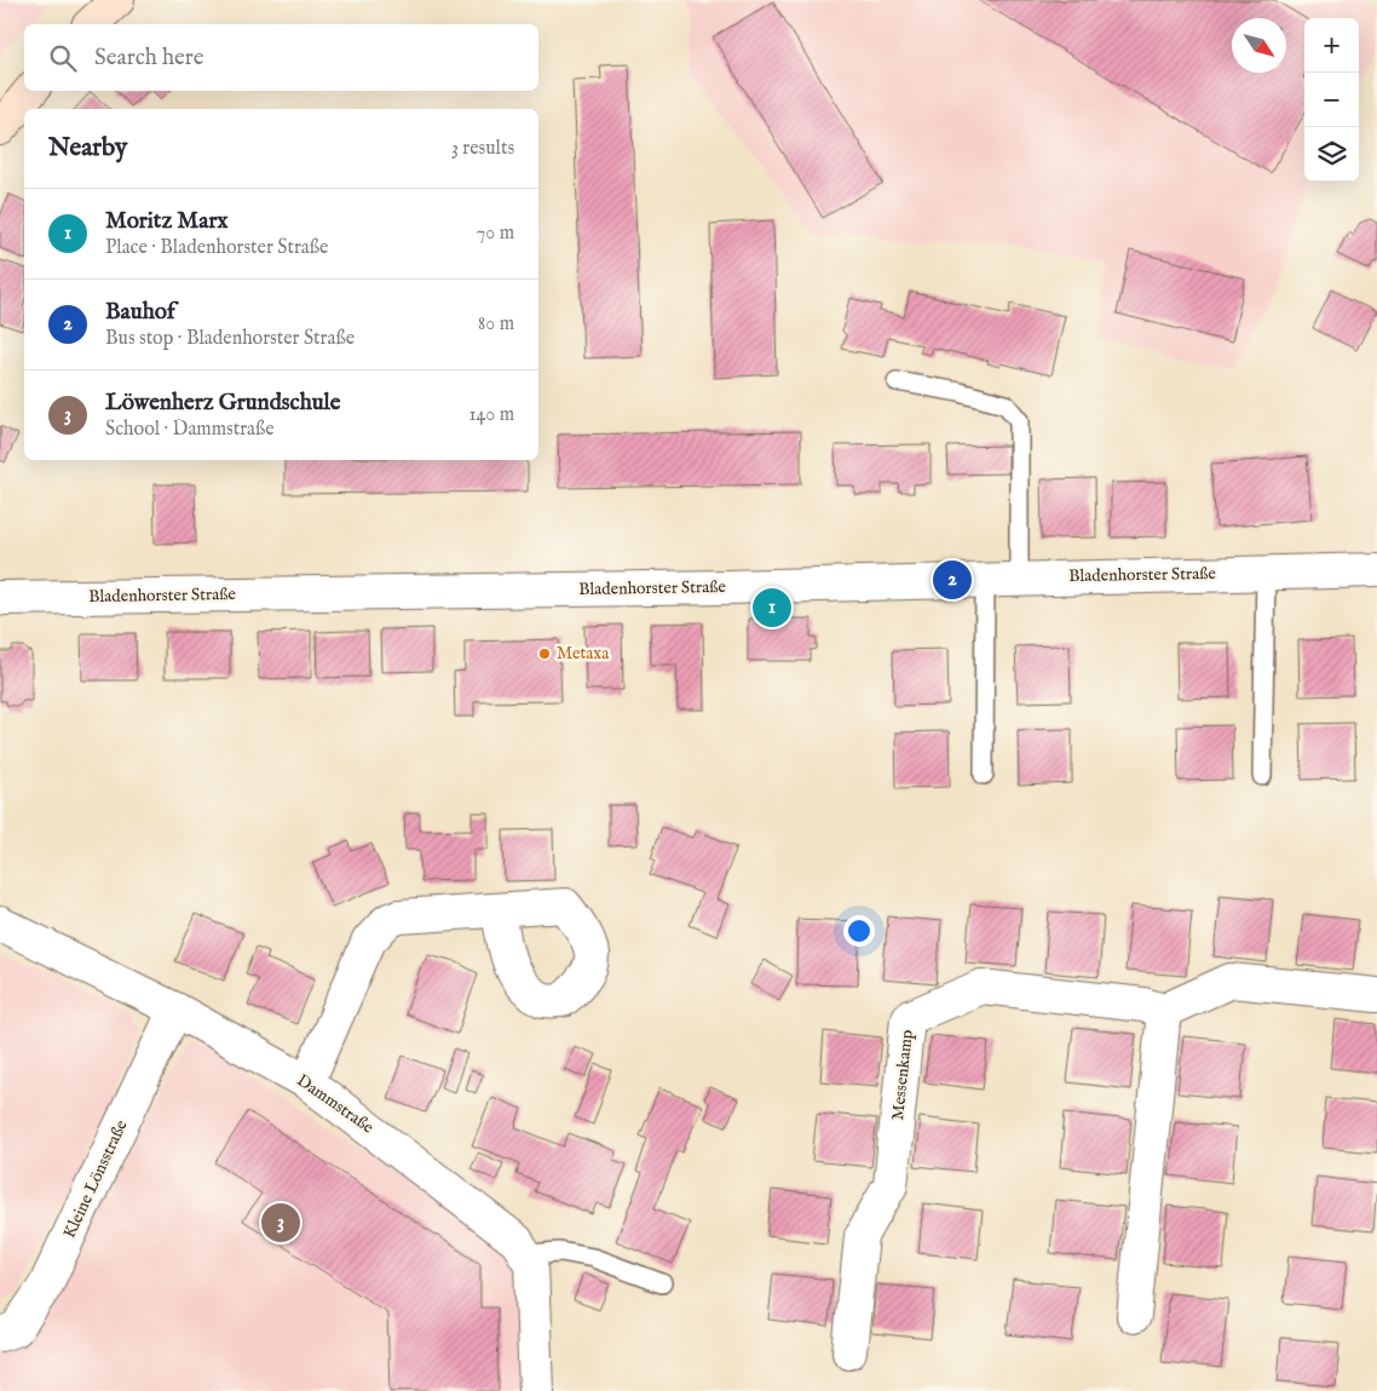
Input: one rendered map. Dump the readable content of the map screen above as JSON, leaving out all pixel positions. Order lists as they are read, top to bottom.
{
  "streets": {
    "street": [
      "Bladenhorster Straße",
      "Messenkamp",
      "Dammstraße",
      "Kleine Lönsstraße"
    ]
  },
  "crossings": [
    ["Dammstraße", "Kleine Lönsstraße"]
  ],
  "places": ["Metaxa"],
  "north": "bottom right",
  "page": {
    "map_buttons": ["+", "−"],
    "search": "Search here",
    "heading": ["Nearby", "3 results"],
    "list": [
      {
        "mark": "1",
        "name": "Moritz Marx",
        "note": "Place · Bladenhorster Straße",
        "value": "70 m"
      },
      {
        "mark": "2",
        "name": "Bauhof",
        "note": "Bus stop · Bladenhorster Straße",
        "value": "80 m"
      },
      {
        "mark": "3",
        "name": "Löwenherz Grundschule",
        "note": "School · Dammstraße",
        "value": "140 m"
      }
    ],
    "pins": ["2", "1", "3"]
  }
}
